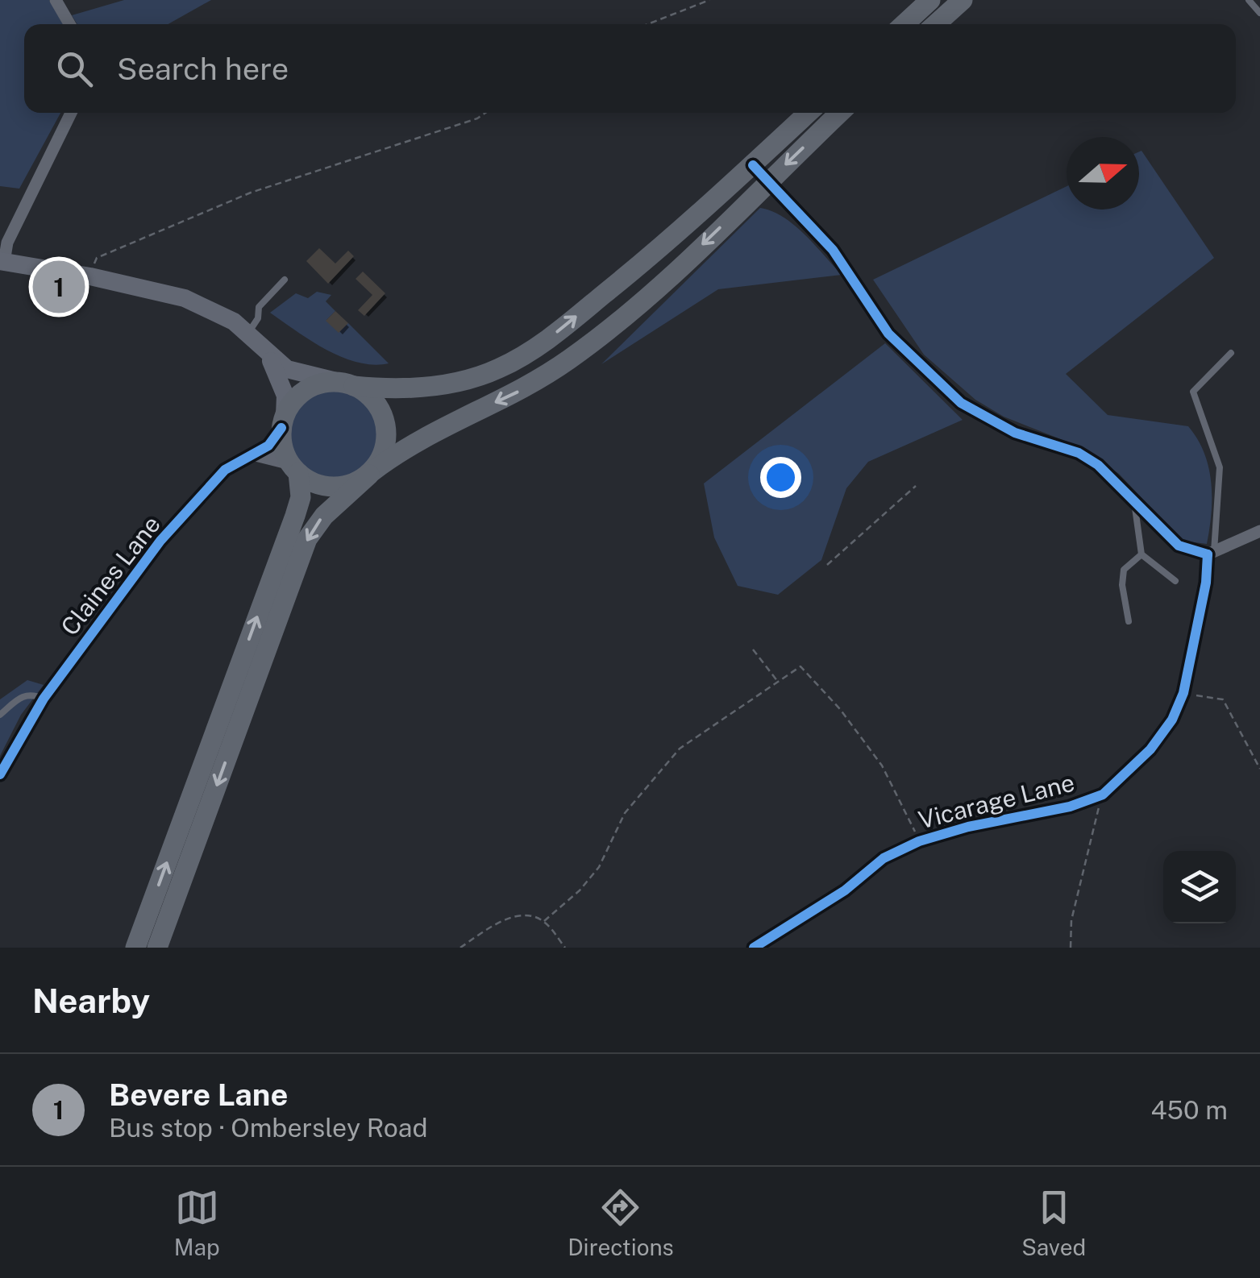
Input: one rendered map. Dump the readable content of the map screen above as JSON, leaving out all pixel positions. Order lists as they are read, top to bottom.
{
  "streets": {
    "street": ["Claines Lane", "Vicarage Lane"]
  },
  "north": "right",
  "page": {
    "search": "Search here",
    "pins": "1",
    "heading": "Nearby",
    "list": [
      {
        "mark": "1",
        "name": "Bevere Lane",
        "note": "Bus stop · Ombersley Road",
        "value": "450 m"
      }
    ],
    "nav": ["Map", "Directions", "Saved"]
  }
}
